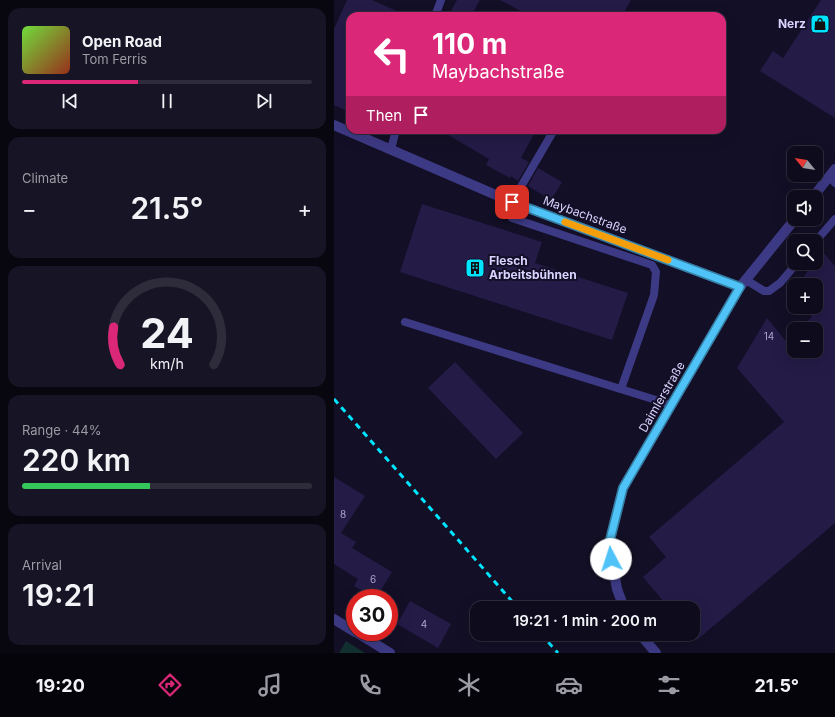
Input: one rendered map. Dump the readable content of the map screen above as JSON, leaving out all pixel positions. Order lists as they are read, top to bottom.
{
  "streets": {
    "street": ["Maybachstraße", "Daimlerstraße"]
  },
  "crossings": [
    ["Maybachstraße", "Daimlerstraße"]
  ],
  "places": {
    "shop": ["Nerz"],
    "building": ["Flesch Arbeitsbühnen"]
  },
  "house_numbers": [
    "14",
    "8",
    "6",
    "4"
  ],
  "north": "top left",
  "page": {
    "turn": ["110 m", "Maybachstraße"],
    "song": ["Open Road", "Tom Ferris"],
    "then": "Then",
    "tile": [
      "Climate",
      ["Range · 44%", "220 km"],
      ["Arrival", "19:21"]
    ],
    "map_buttons": ["+", "−"],
    "heat": ["−", "21.5°", "+"],
    "limit": "30",
    "trip": "19:21 · 1 min · 200 m",
    "tabs": ["19:20", "21.5°"],
    "gauge": ["24", "km/h"]
  }
}
